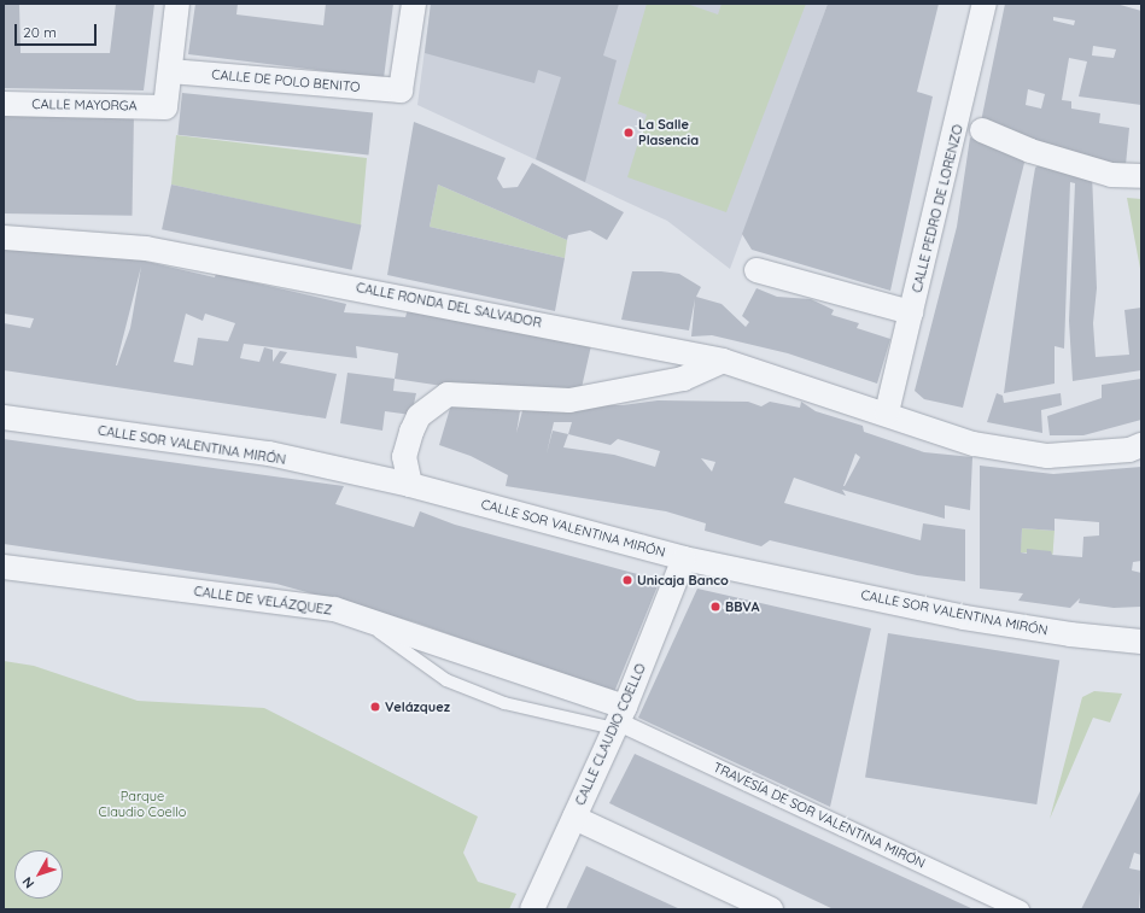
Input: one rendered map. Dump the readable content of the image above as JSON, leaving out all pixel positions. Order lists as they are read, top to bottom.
{
  "streets": {
    "street": [
      "CALLE DE POLO BENITO",
      "CALLE MAYORGA",
      "CALLE PEDRO DE LORENZO",
      "CALLE RONDA DEL SALVADOR",
      "CALLE SOR VALENTINA MIRÓN",
      "CALLE DE VELÁZQUEZ",
      "CALLE CLAUDIO COELLO",
      "TRAVESÍA DE SOR VALENTINA MIRÓN"
    ]
  },
  "crossings": [
    ["CALLE DE POLO BENITO", "CALLE MAYORGA"],
    ["CALLE PEDRO DE LORENZO", "CALLE RONDA DEL SALVADOR"],
    ["CALLE SOR VALENTINA MIRÓN", "CALLE CLAUDIO COELLO"],
    ["CALLE DE VELÁZQUEZ", "CALLE CLAUDIO COELLO"],
    ["CALLE DE VELÁZQUEZ", "TRAVESÍA DE SOR VALENTINA MIRÓN"],
    ["CALLE CLAUDIO COELLO", "TRAVESÍA DE SOR VALENTINA MIRÓN"]
  ],
  "parks": ["Parque Claudio Coello"],
  "places": [
    "La Salle Plasencia",
    "Unicaja Banco",
    "BBVA",
    "Velázquez"
  ],
  "scale_bar": "20 m",
  "north": "bottom left"
}
